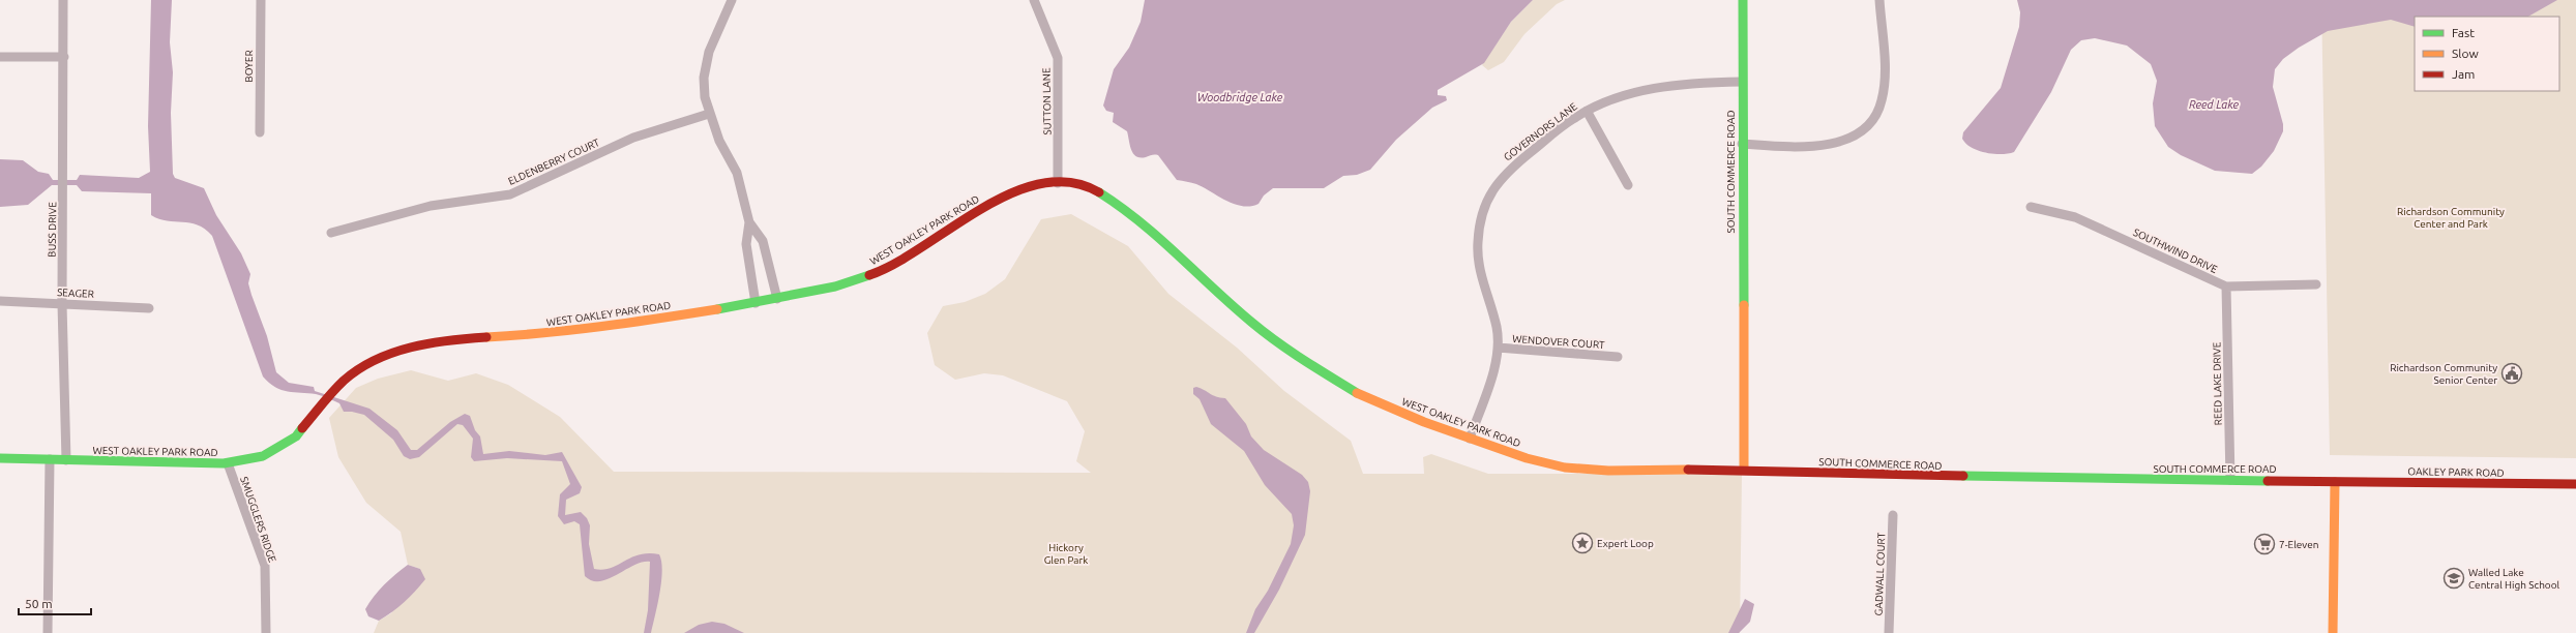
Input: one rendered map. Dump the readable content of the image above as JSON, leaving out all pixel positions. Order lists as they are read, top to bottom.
{
  "streets": {
    "street": [
      "BOYER",
      "SUTTON LANE",
      "GOVERNORS LANE",
      "ELDENBERRY COURT",
      "SOUTH COMMERCE ROAD",
      "BUSS DRIVE",
      "WEST OAKLEY PARK ROAD",
      "SOUTHWIND DRIVE",
      "SEAGER",
      "WENDOVER COURT",
      "REED LAKE DRIVE",
      "OAKLEY PARK ROAD",
      "SMUGGLERS RIDGE",
      "GADWALL COURT"
    ]
  },
  "crossings": [
    ["SUTTON LANE", "WEST OAKLEY PARK ROAD"],
    ["GOVERNORS LANE", "SOUTH COMMERCE ROAD"],
    ["GOVERNORS LANE", "WEST OAKLEY PARK ROAD"],
    ["GOVERNORS LANE", "WENDOVER COURT"],
    ["SOUTH COMMERCE ROAD", "WEST OAKLEY PARK ROAD"],
    ["SOUTH COMMERCE ROAD", "REED LAKE DRIVE"],
    ["SOUTH COMMERCE ROAD", "OAKLEY PARK ROAD"],
    ["BUSS DRIVE", "WEST OAKLEY PARK ROAD"],
    ["BUSS DRIVE", "SEAGER"],
    ["WEST OAKLEY PARK ROAD", "SMUGGLERS RIDGE"],
    ["SOUTHWIND DRIVE", "REED LAKE DRIVE"]
  ],
  "water": ["Woodbridge Lake", "Reed Lake"],
  "parks": ["Richardson Community Center and Park", "Hickory Glen Park"],
  "places": {
    "public building": ["Richardson Community Senior Center"],
    "place": ["Expert Loop"],
    "supermarket": ["7-Eleven"],
    "school or university": ["Walled Lake Central High School"]
  },
  "legend": ["Fast", "Slow", "Jam"],
  "scale_bar": "50 m"
}
